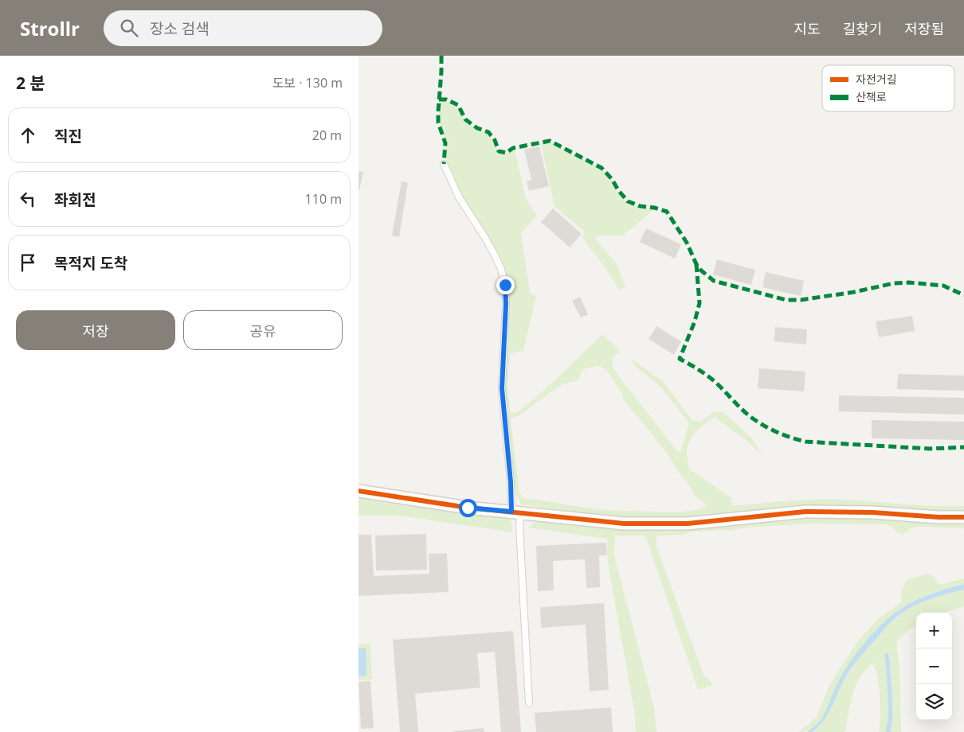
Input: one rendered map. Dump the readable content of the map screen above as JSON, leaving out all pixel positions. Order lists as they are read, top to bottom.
{
  "legend": ["자전거길", "산책로"],
  "page": {
    "header": "Strollr",
    "search": "장소 검색",
    "nav": ["지도", "길찾기", "저장됨"],
    "heading": ["2 분", "도보 · 130 m"],
    "list": [
      ["직진", "20 m"],
      ["좌회전", "110 m"],
      "목적지 도착"
    ],
    "buttons": ["저장", "공유"],
    "map_buttons": ["+", "−"]
  }
}
